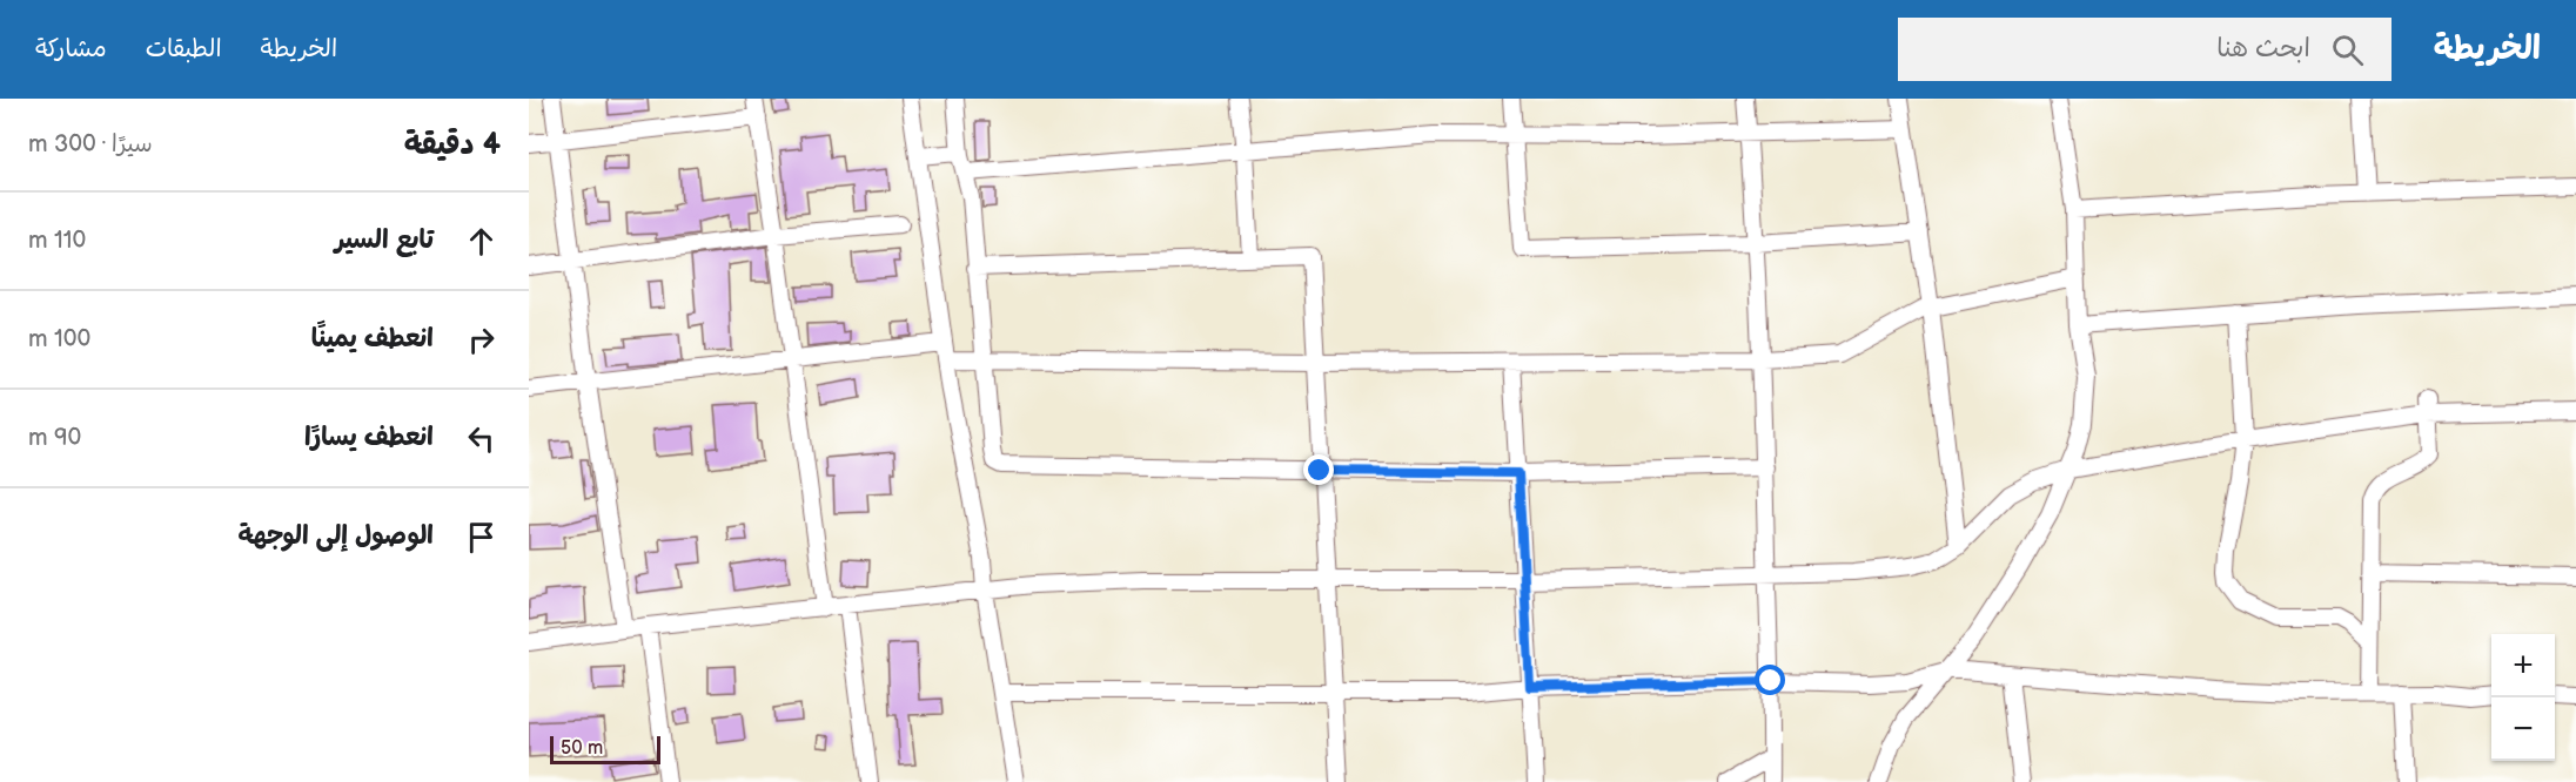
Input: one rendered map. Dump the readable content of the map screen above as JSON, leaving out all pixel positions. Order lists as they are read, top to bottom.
{
  "scale_bar": "50 m",
  "page": {
    "header": "الخريطة",
    "search": "ابحث هنا",
    "nav": ["الخريطة", "الطبقات", "مشاركة"],
    "heading": ["4 دقيقة", "سيرًا · 300 m"],
    "list": [
      ["تابع السير", "110 m"],
      ["انعطف يمينًا", "100 m"],
      ["انعطف يسارًا", "90 m"],
      "الوصول إلى الوجهة"
    ],
    "map_buttons": ["+", "−"],
    "scale": "50 m"
  }
}
